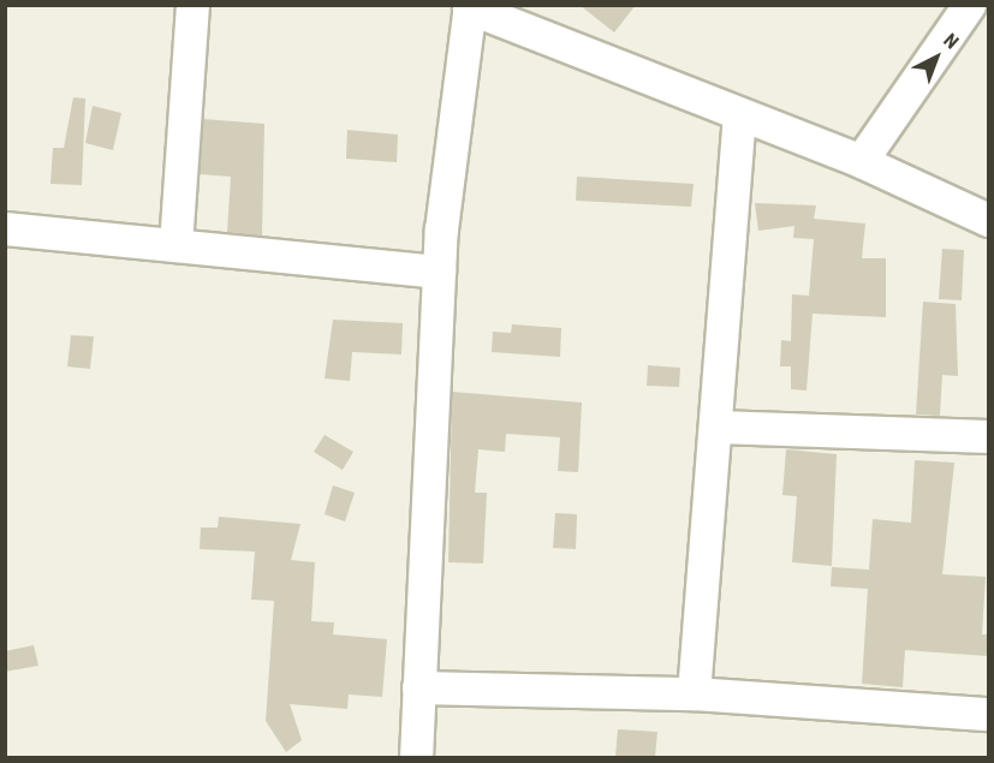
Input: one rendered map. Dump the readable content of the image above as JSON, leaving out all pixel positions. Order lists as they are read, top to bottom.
{
  "north": "top right"
}
